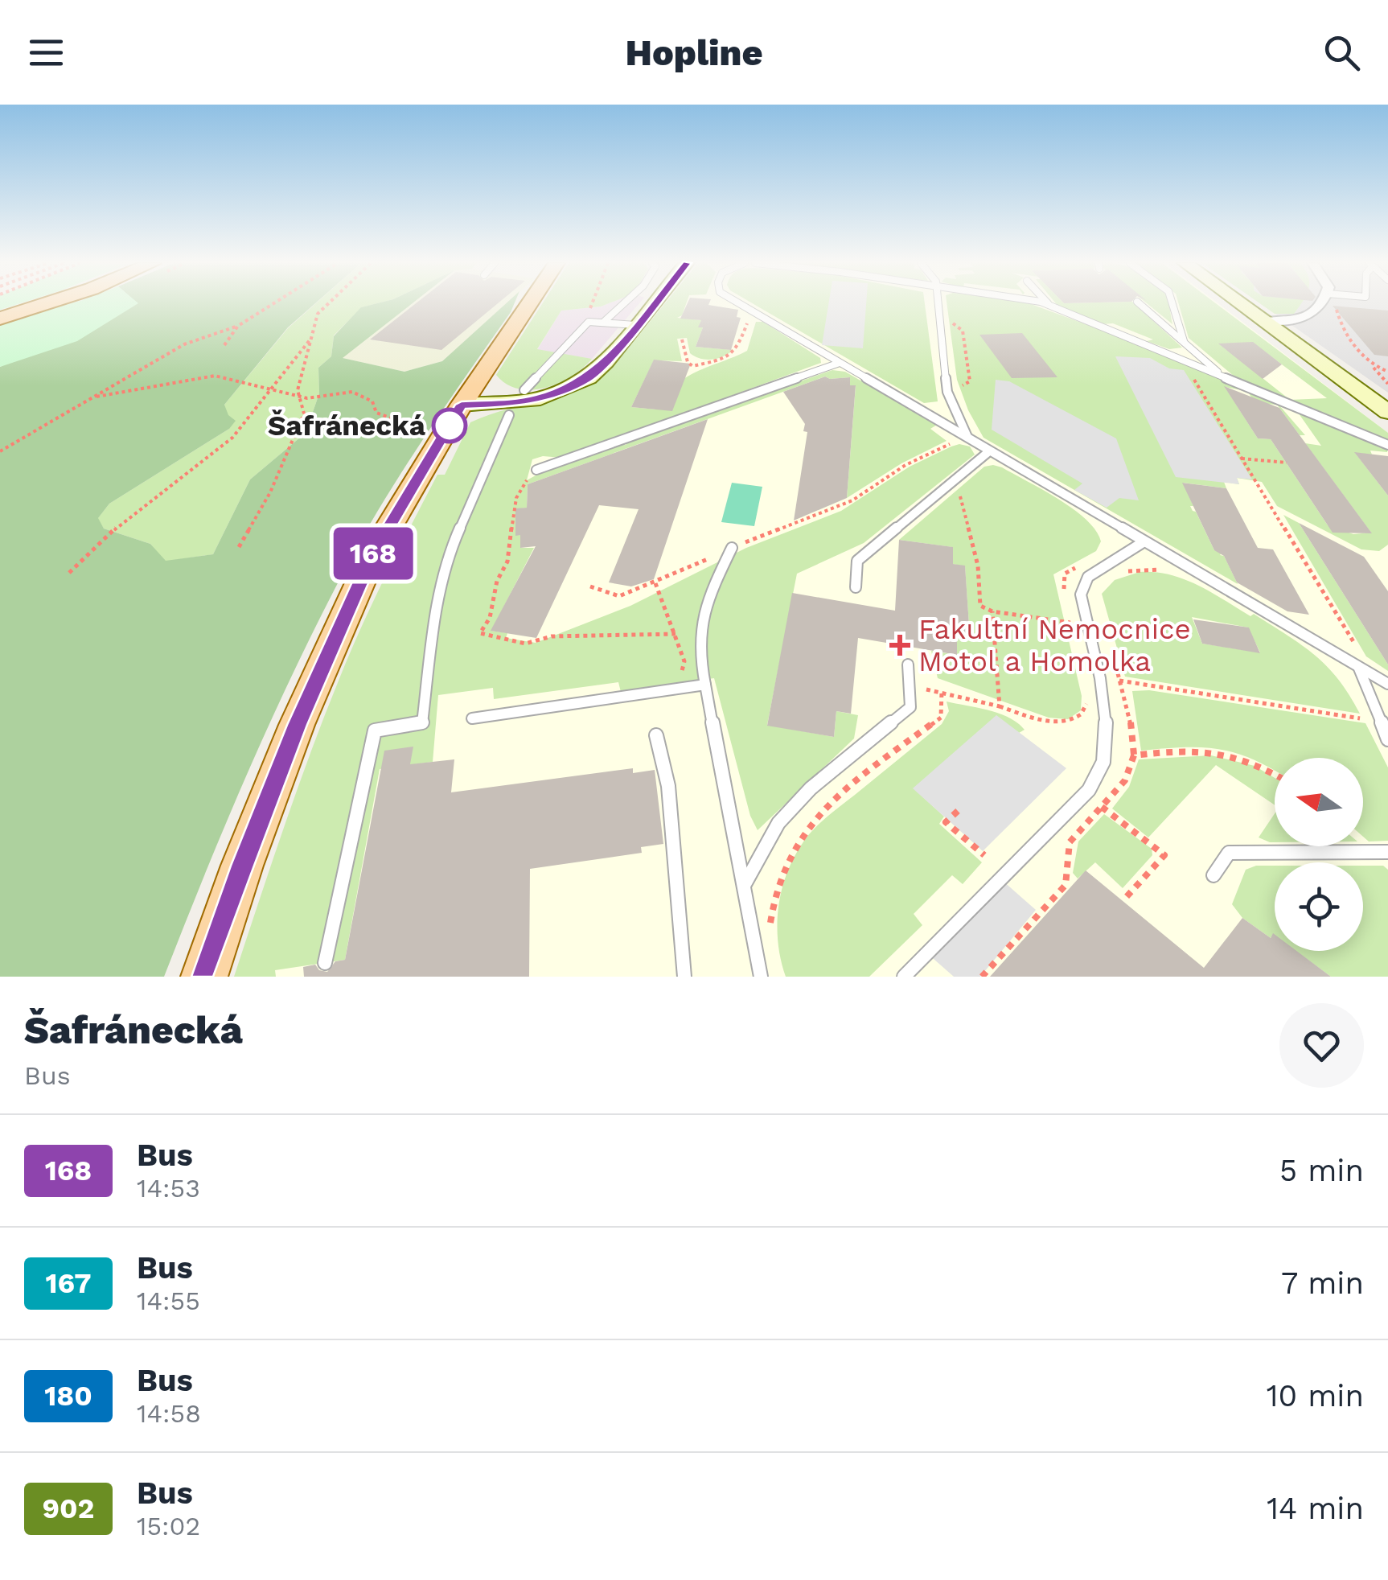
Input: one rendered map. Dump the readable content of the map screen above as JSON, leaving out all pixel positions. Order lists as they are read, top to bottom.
{
  "places": {
    "other": ["Šafránecká"],
    "health": ["Fakultní Nemocnice Motol a Homolka"]
  },
  "lines": ["bus line 168"],
  "north": "left",
  "page": {
    "header": "Hopline",
    "on_map": "168",
    "heading": ["Šafránecká", "Bus"],
    "list": [
      {
        "mark": "168",
        "name": "Bus",
        "note": "14:53",
        "value": "5 min"
      },
      {
        "mark": "167",
        "name": "Bus",
        "note": "14:55",
        "value": "7 min"
      },
      {
        "mark": "180",
        "name": "Bus",
        "note": "14:58",
        "value": "10 min"
      },
      {
        "mark": "902",
        "name": "Bus",
        "note": "15:02",
        "value": "14 min"
      }
    ]
  }
}
